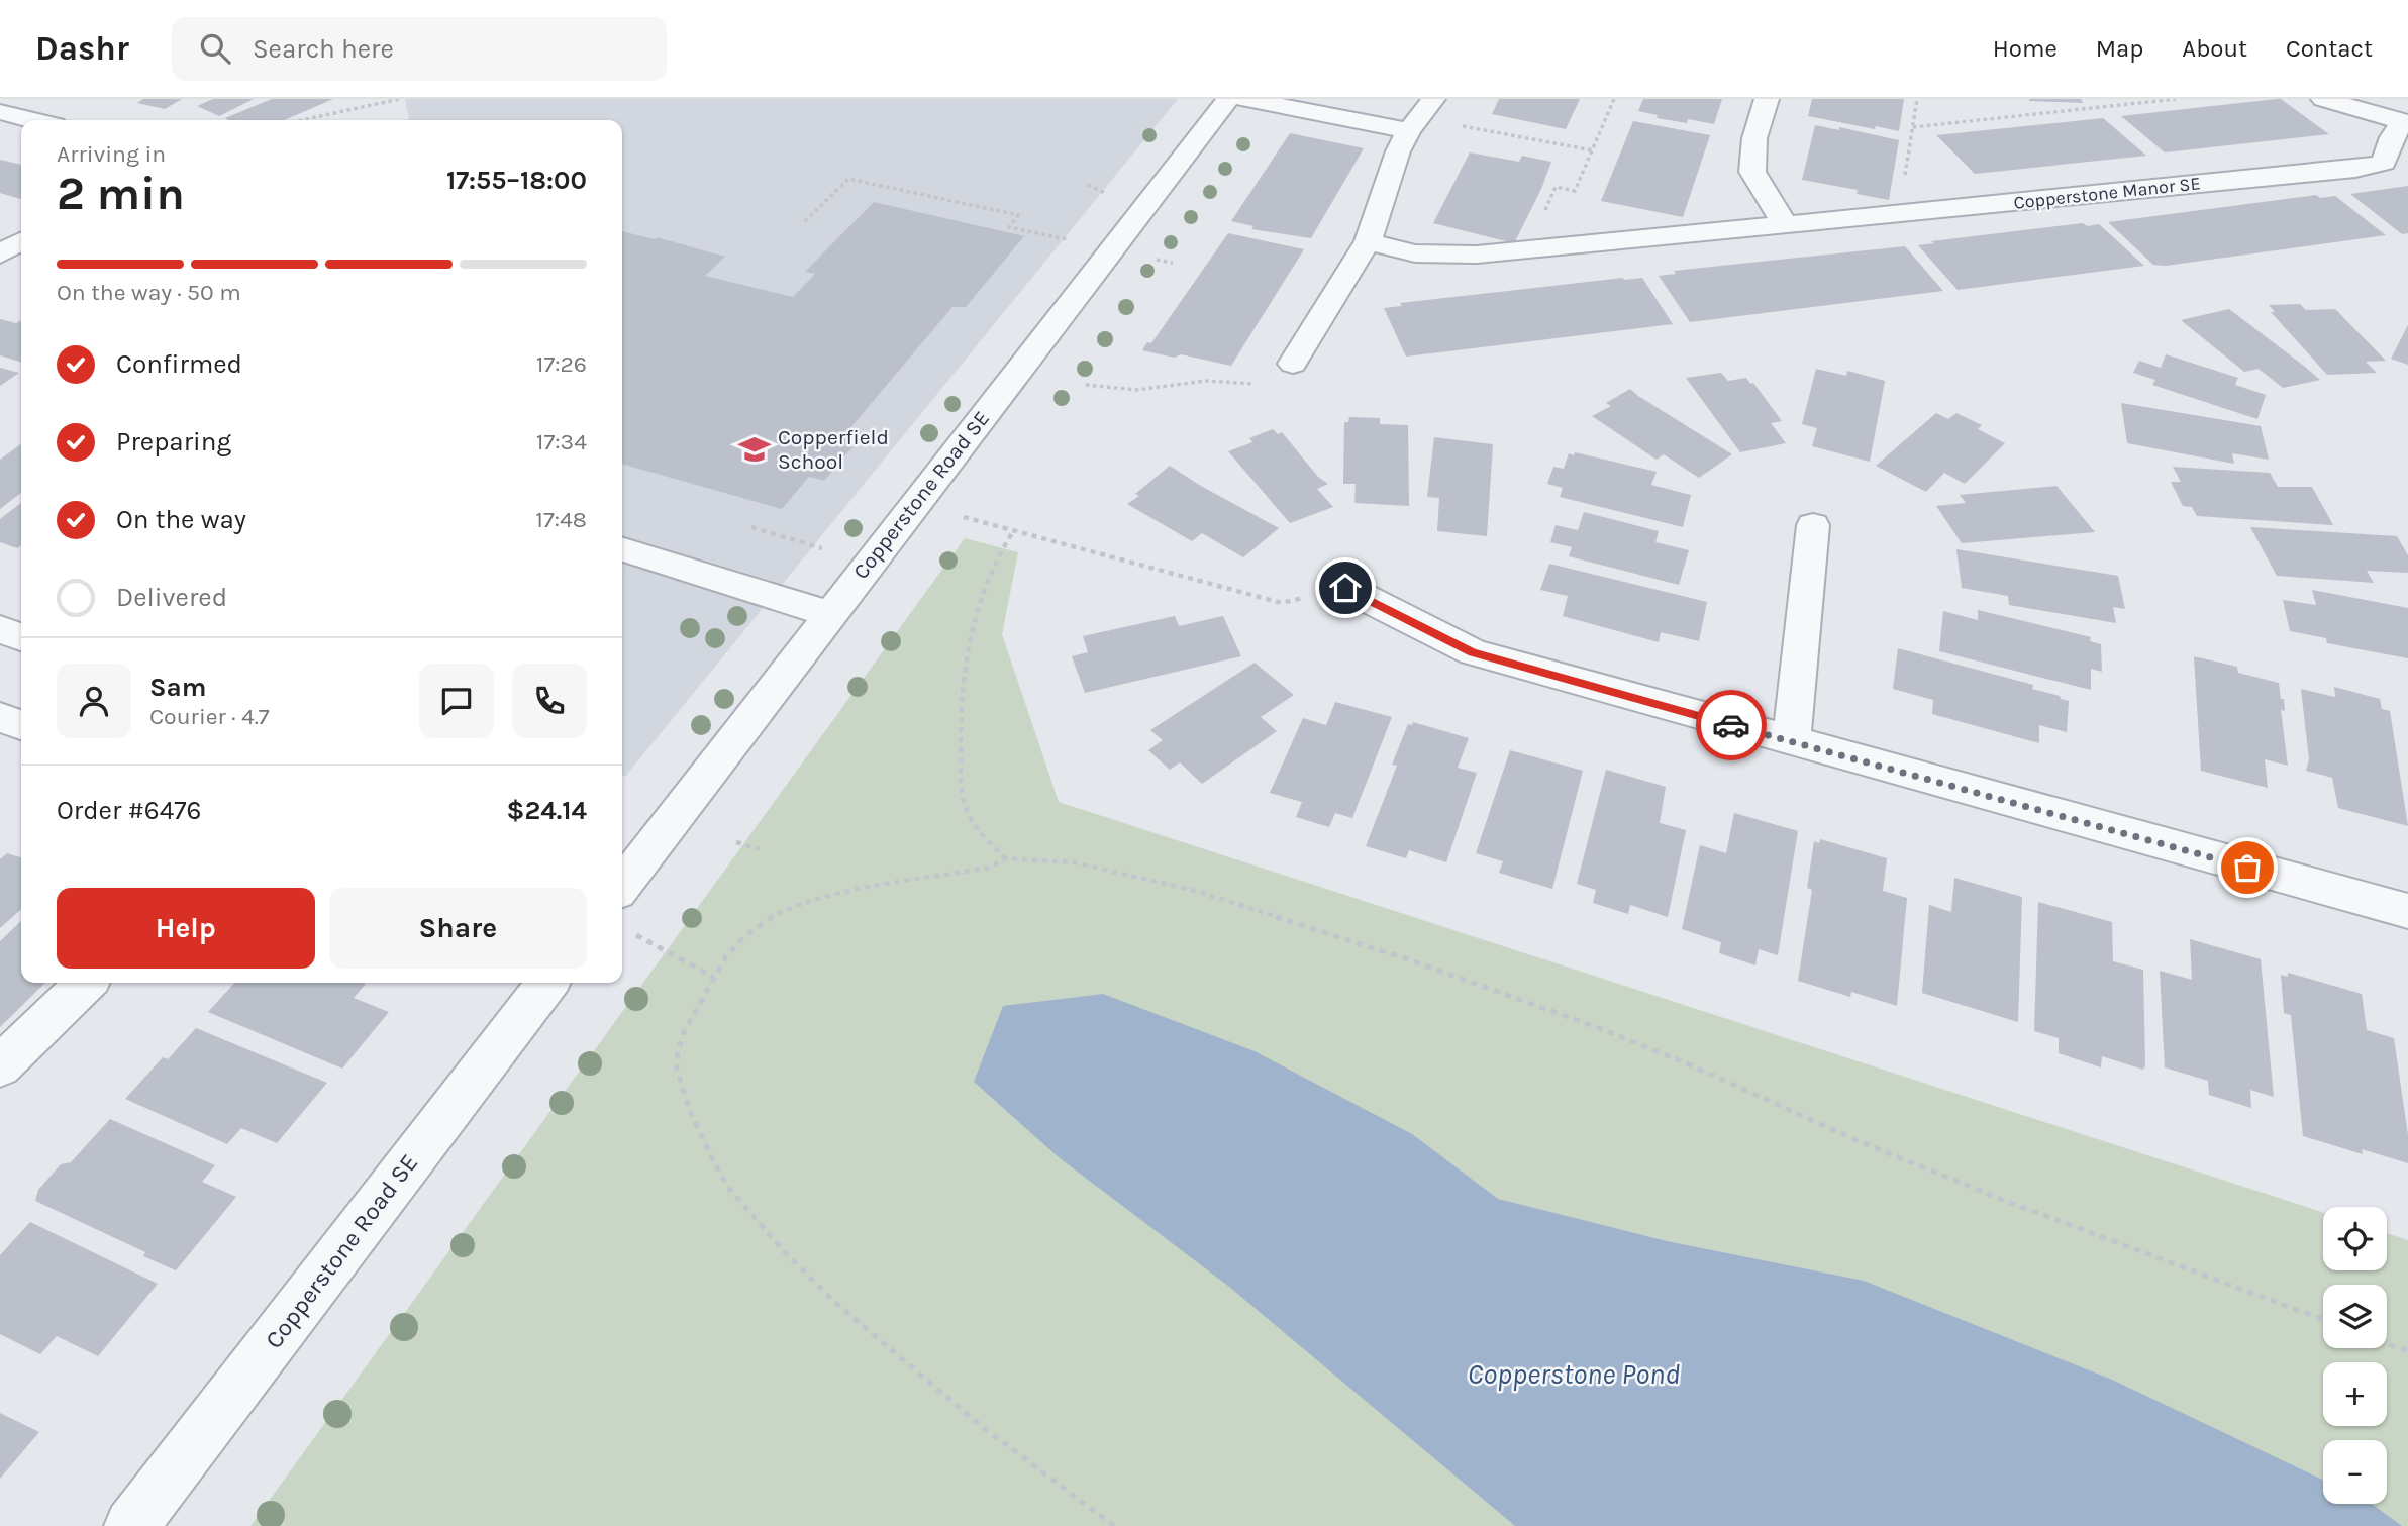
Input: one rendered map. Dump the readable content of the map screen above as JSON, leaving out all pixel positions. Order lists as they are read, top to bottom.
{
  "streets": {
    "street": ["Copperstone Manor SE", "Copperstone Road SE"]
  },
  "water": ["Copperstone Pond"],
  "places": {
    "school or university": ["Copperfield School"]
  },
  "page": {
    "header": "Dashr",
    "search": "Search here",
    "nav": [
      "Home",
      "Map",
      "About",
      "Contact"
    ],
    "heading": ["2 min", "Arriving in", "17:55–18:00"],
    "panel": [
      "Sam",
      "Courier · 4.7",
      "Order #6476",
      "$24.14"
    ],
    "bar": "On the way · 50 m",
    "list": [
      ["Confirmed", "17:26"],
      ["Preparing", "17:34"],
      ["On the way", "17:48"],
      "Delivered"
    ],
    "buttons": ["Help", "Share"],
    "map_buttons": ["+", "−"]
  }
}
